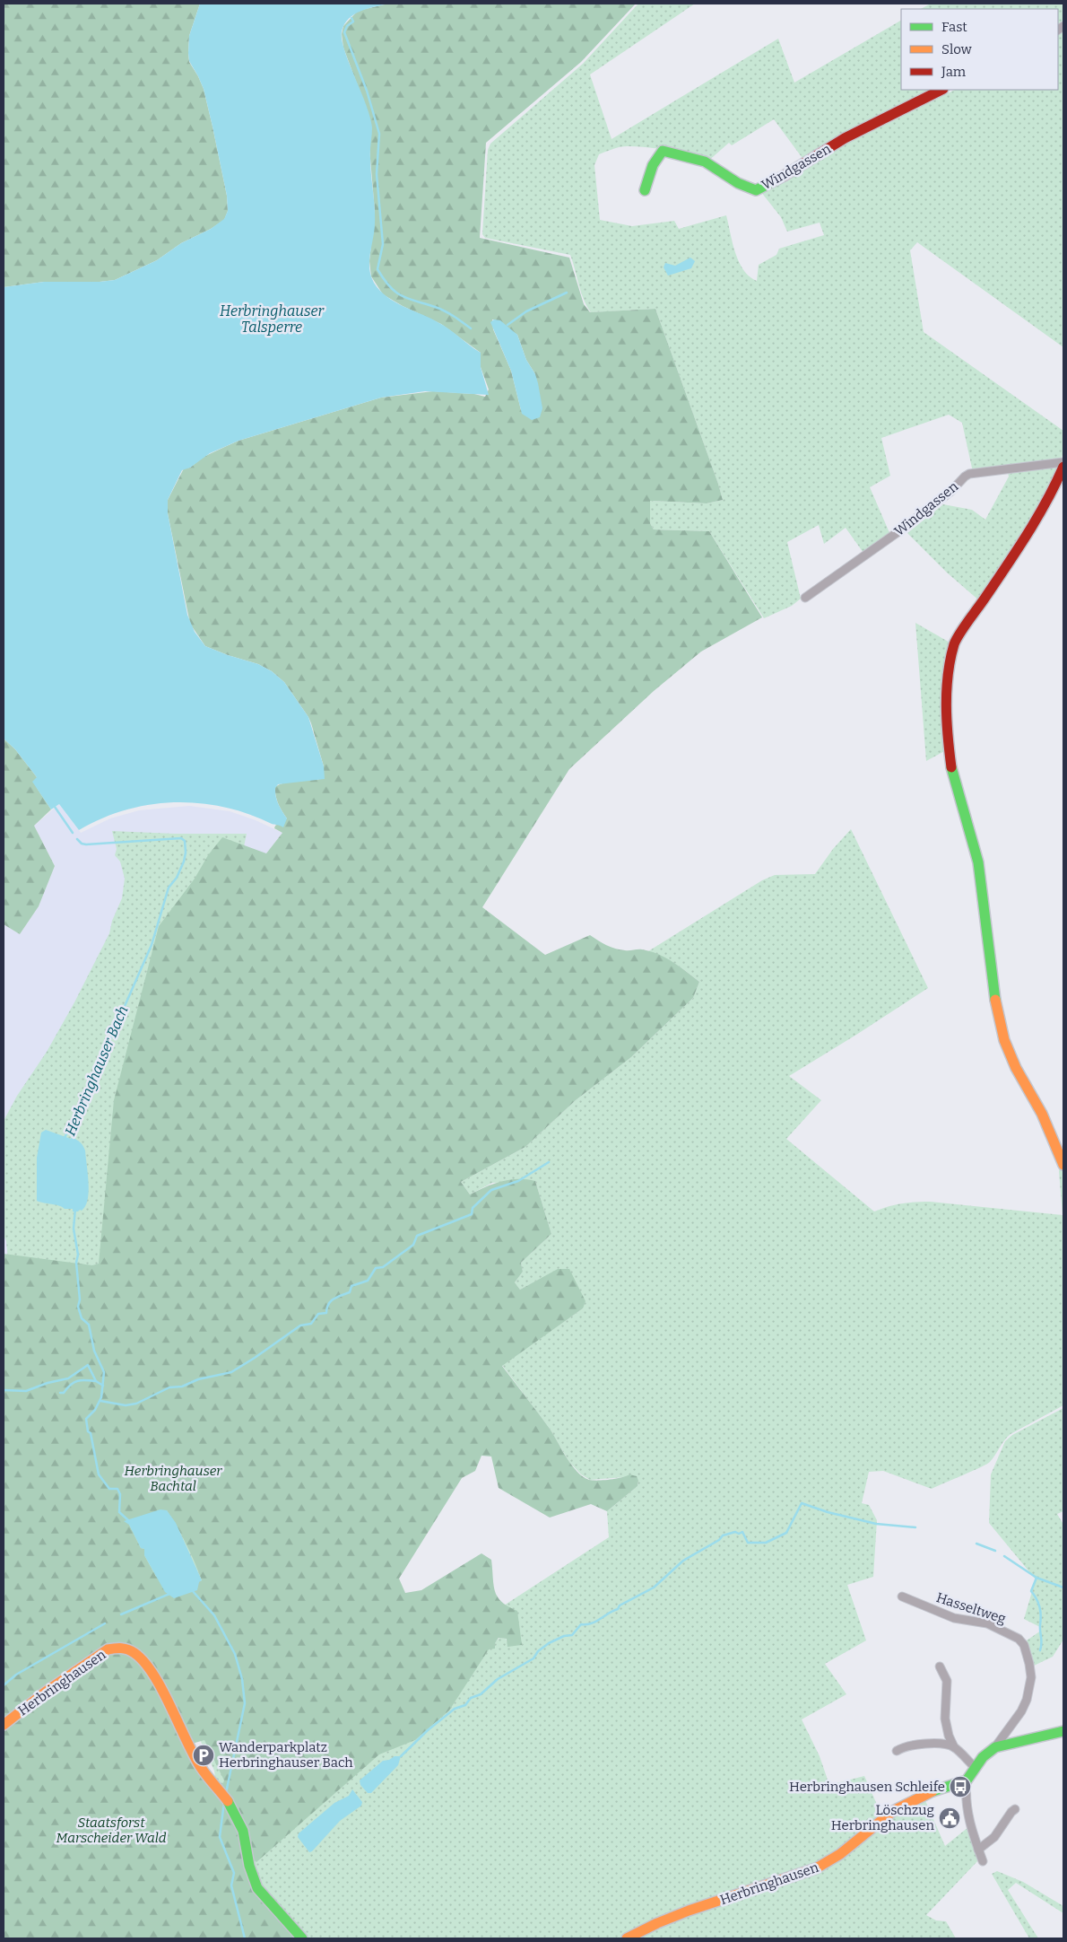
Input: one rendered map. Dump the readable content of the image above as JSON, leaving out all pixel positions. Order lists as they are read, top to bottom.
{
  "streets": {
    "street": ["Windgassen", "Hasseltweg", "Herbringhausen"]
  },
  "water": ["Herbringhauser Talsperre", "Herbringhauser Bach"],
  "parks": ["Herbringhauser Bachtal", "Staatsforst Marscheider Wald"],
  "places": {
    "parking": ["Wanderparkplatz Herbringhauser Bach"],
    "bus stop": ["Herbringhausen Schleife"],
    "public building": ["Löschzug Herbringhausen"]
  },
  "legend": ["Fast", "Slow", "Jam"]
}
